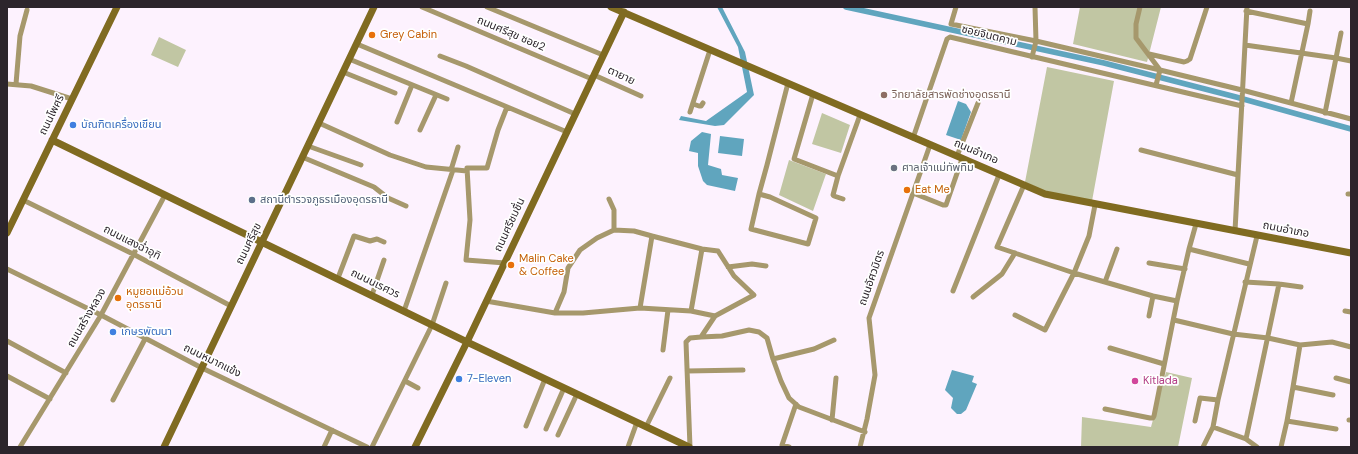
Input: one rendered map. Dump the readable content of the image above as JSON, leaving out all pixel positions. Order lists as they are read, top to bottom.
{
  "streets": {
    "street": [
      "ถนนศรีสุข ซอย2",
      "ซอยจินตคาม",
      "ตายาย",
      "ถนนโพศรี",
      "ถนนอำเภอ",
      "ถนนศรีชมชื่น",
      "ถนนแสงฉ่ำอุทิ",
      "ถนนศรีสุข",
      "ถนนอัศวมิตร",
      "ถนนนเรศวร",
      "ถนนสร้างหลวง",
      "ถนนหมากแข้ง"
    ]
  },
  "crossings": [
    ["ถนนศรีสุข ซอย2", "ตายาย"],
    ["ถนนศรีสุข ซอย2", "ถนนศรีชมชื่น"],
    ["ซอยจินตคาม", "ถนนอำเภอ"],
    ["ตายาย", "ถนนศรีชมชื่น"],
    ["ถนนโพศรี", "ถนนแสงฉ่ำอุทิ"],
    ["ถนนโพศรี", "ถนนนเรศวร"],
    ["ถนนอำเภอ", "ถนนศรีชมชื่น"],
    ["ถนนอำเภอ", "ถนนอัศวมิตร"],
    ["ถนนศรีชมชื่น", "ถนนนเรศวร"],
    ["ถนนแสงฉ่ำอุทิ", "ถนนศรีสุข"],
    ["ถนนแสงฉ่ำอุทิ", "ถนนสร้างหลวง"],
    ["ถนนศรีสุข", "ถนนนเรศวร"],
    ["ถนนศรีสุข", "ถนนหมากแข้ง"],
    ["ถนนนเรศวร", "ถนนสร้างหลวง"],
    ["ถนนสร้างหลวง", "ถนนหมากแข้ง"]
  ],
  "places": [
    "Grey Cabin",
    "วิทยาลัยสารพัดช่างอุดรธานี",
    "บัณฑิตเครื่องเขียน",
    "ศาลเจ้าแม่ทัพทิม",
    "Eat Me",
    "สถานีตำรวจภูธรเมืองอุดรธานี",
    "Malin Cake & Coffee",
    "หมูยอแม่อ้วน อุดรธานี",
    "เกษรพัฒนา",
    "7-Eleven",
    "Kitlada"
  ]
}
